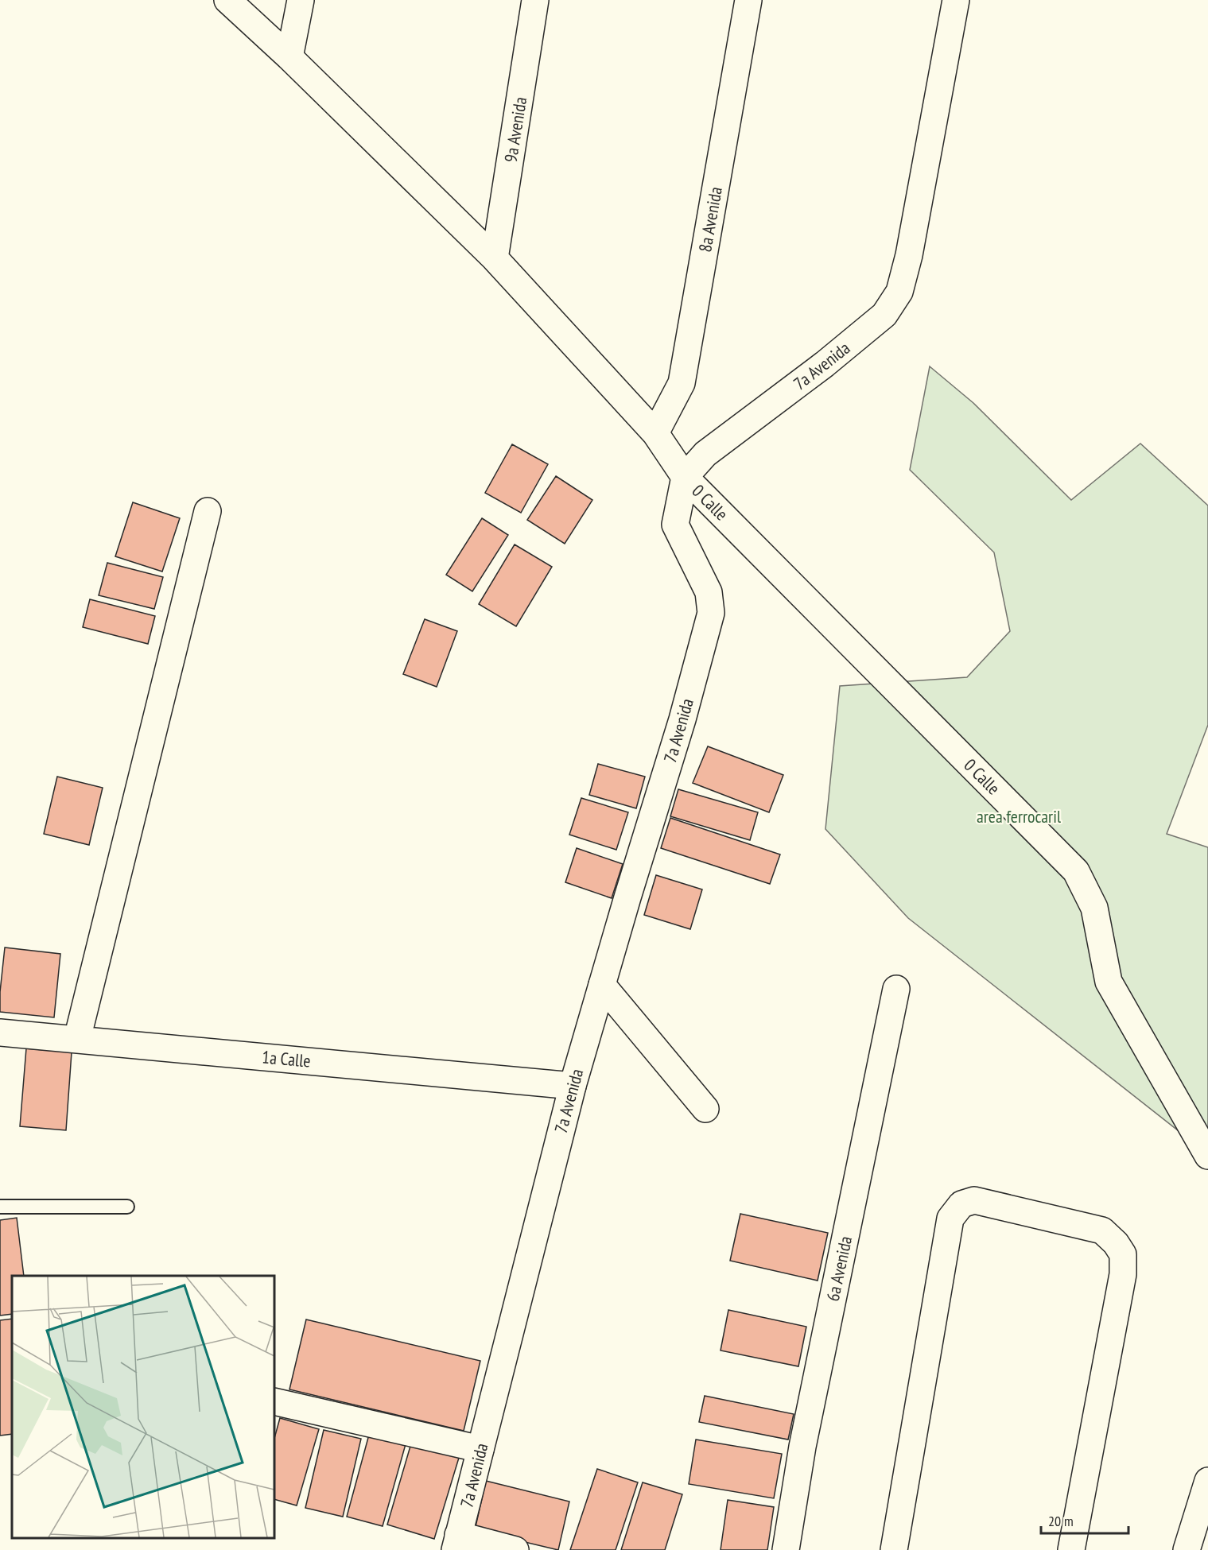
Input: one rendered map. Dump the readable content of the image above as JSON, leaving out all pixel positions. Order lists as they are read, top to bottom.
{
  "streets": {
    "street": [
      "9a Avenida",
      "8a Avenida",
      "7a Avenida",
      "0 Calle",
      "1a Calle",
      "6a Avenida"
    ]
  },
  "crossings": [
    ["9a Avenida", "0 Calle"],
    ["8a Avenida", "0 Calle"],
    ["7a Avenida", "0 Calle"],
    ["7a Avenida", "1a Calle"]
  ],
  "parks": ["area ferrocaril"],
  "scale_bar": "20 m"
}
